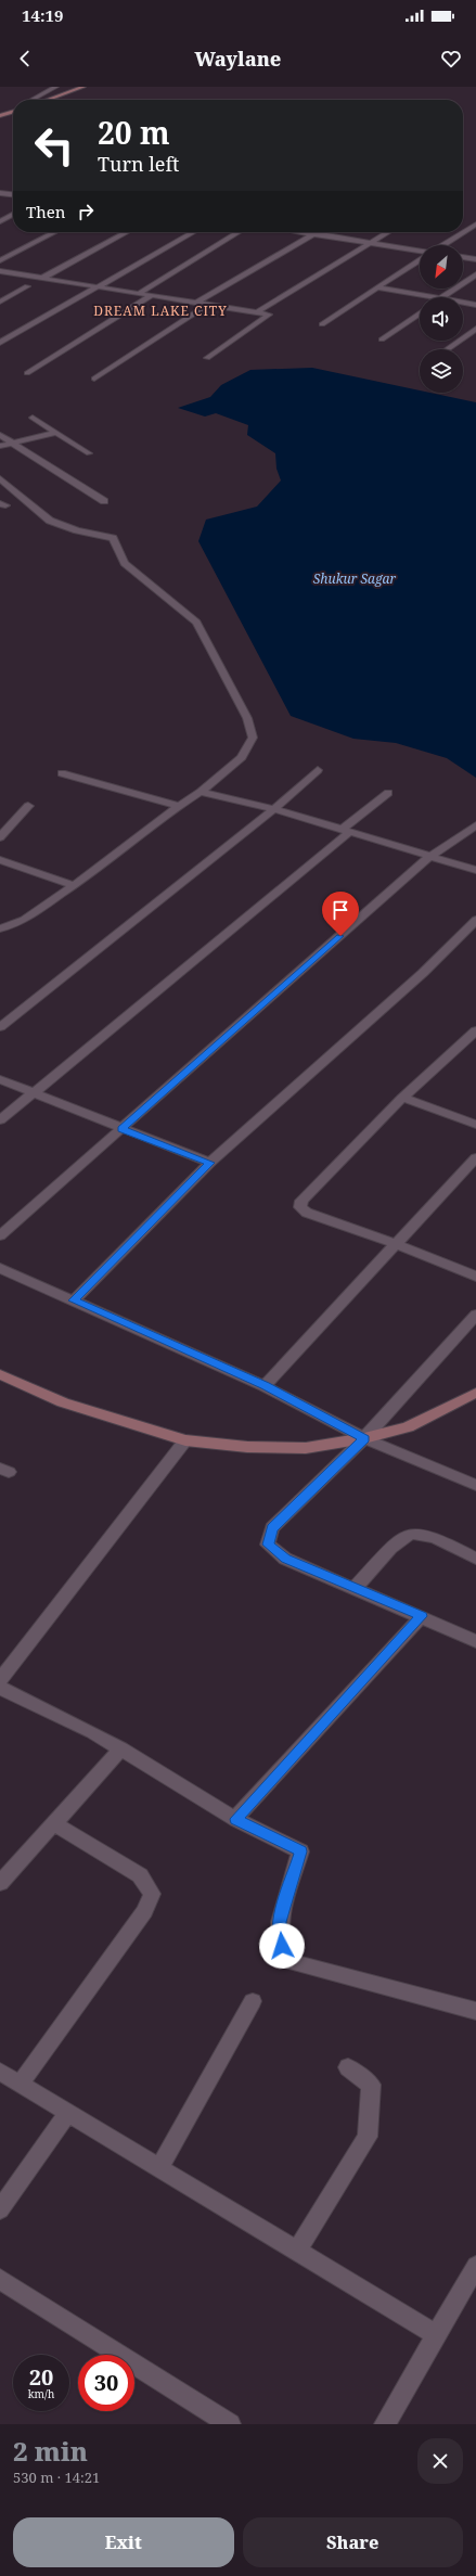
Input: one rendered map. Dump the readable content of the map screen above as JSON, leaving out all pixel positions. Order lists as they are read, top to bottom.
{
  "districts": ["DREAM LAKE CITY"],
  "water": ["Shukur Sagar"],
  "north": "bottom left",
  "page": {
    "status": "14:19",
    "header": "Waylane",
    "turn": ["20 m", "Turn left"],
    "then": "Then",
    "speed": "20 km/h",
    "limit": "30",
    "heading": ["2 min", "530 m · 14:21"],
    "buttons": ["Exit", "Share"]
  }
}
